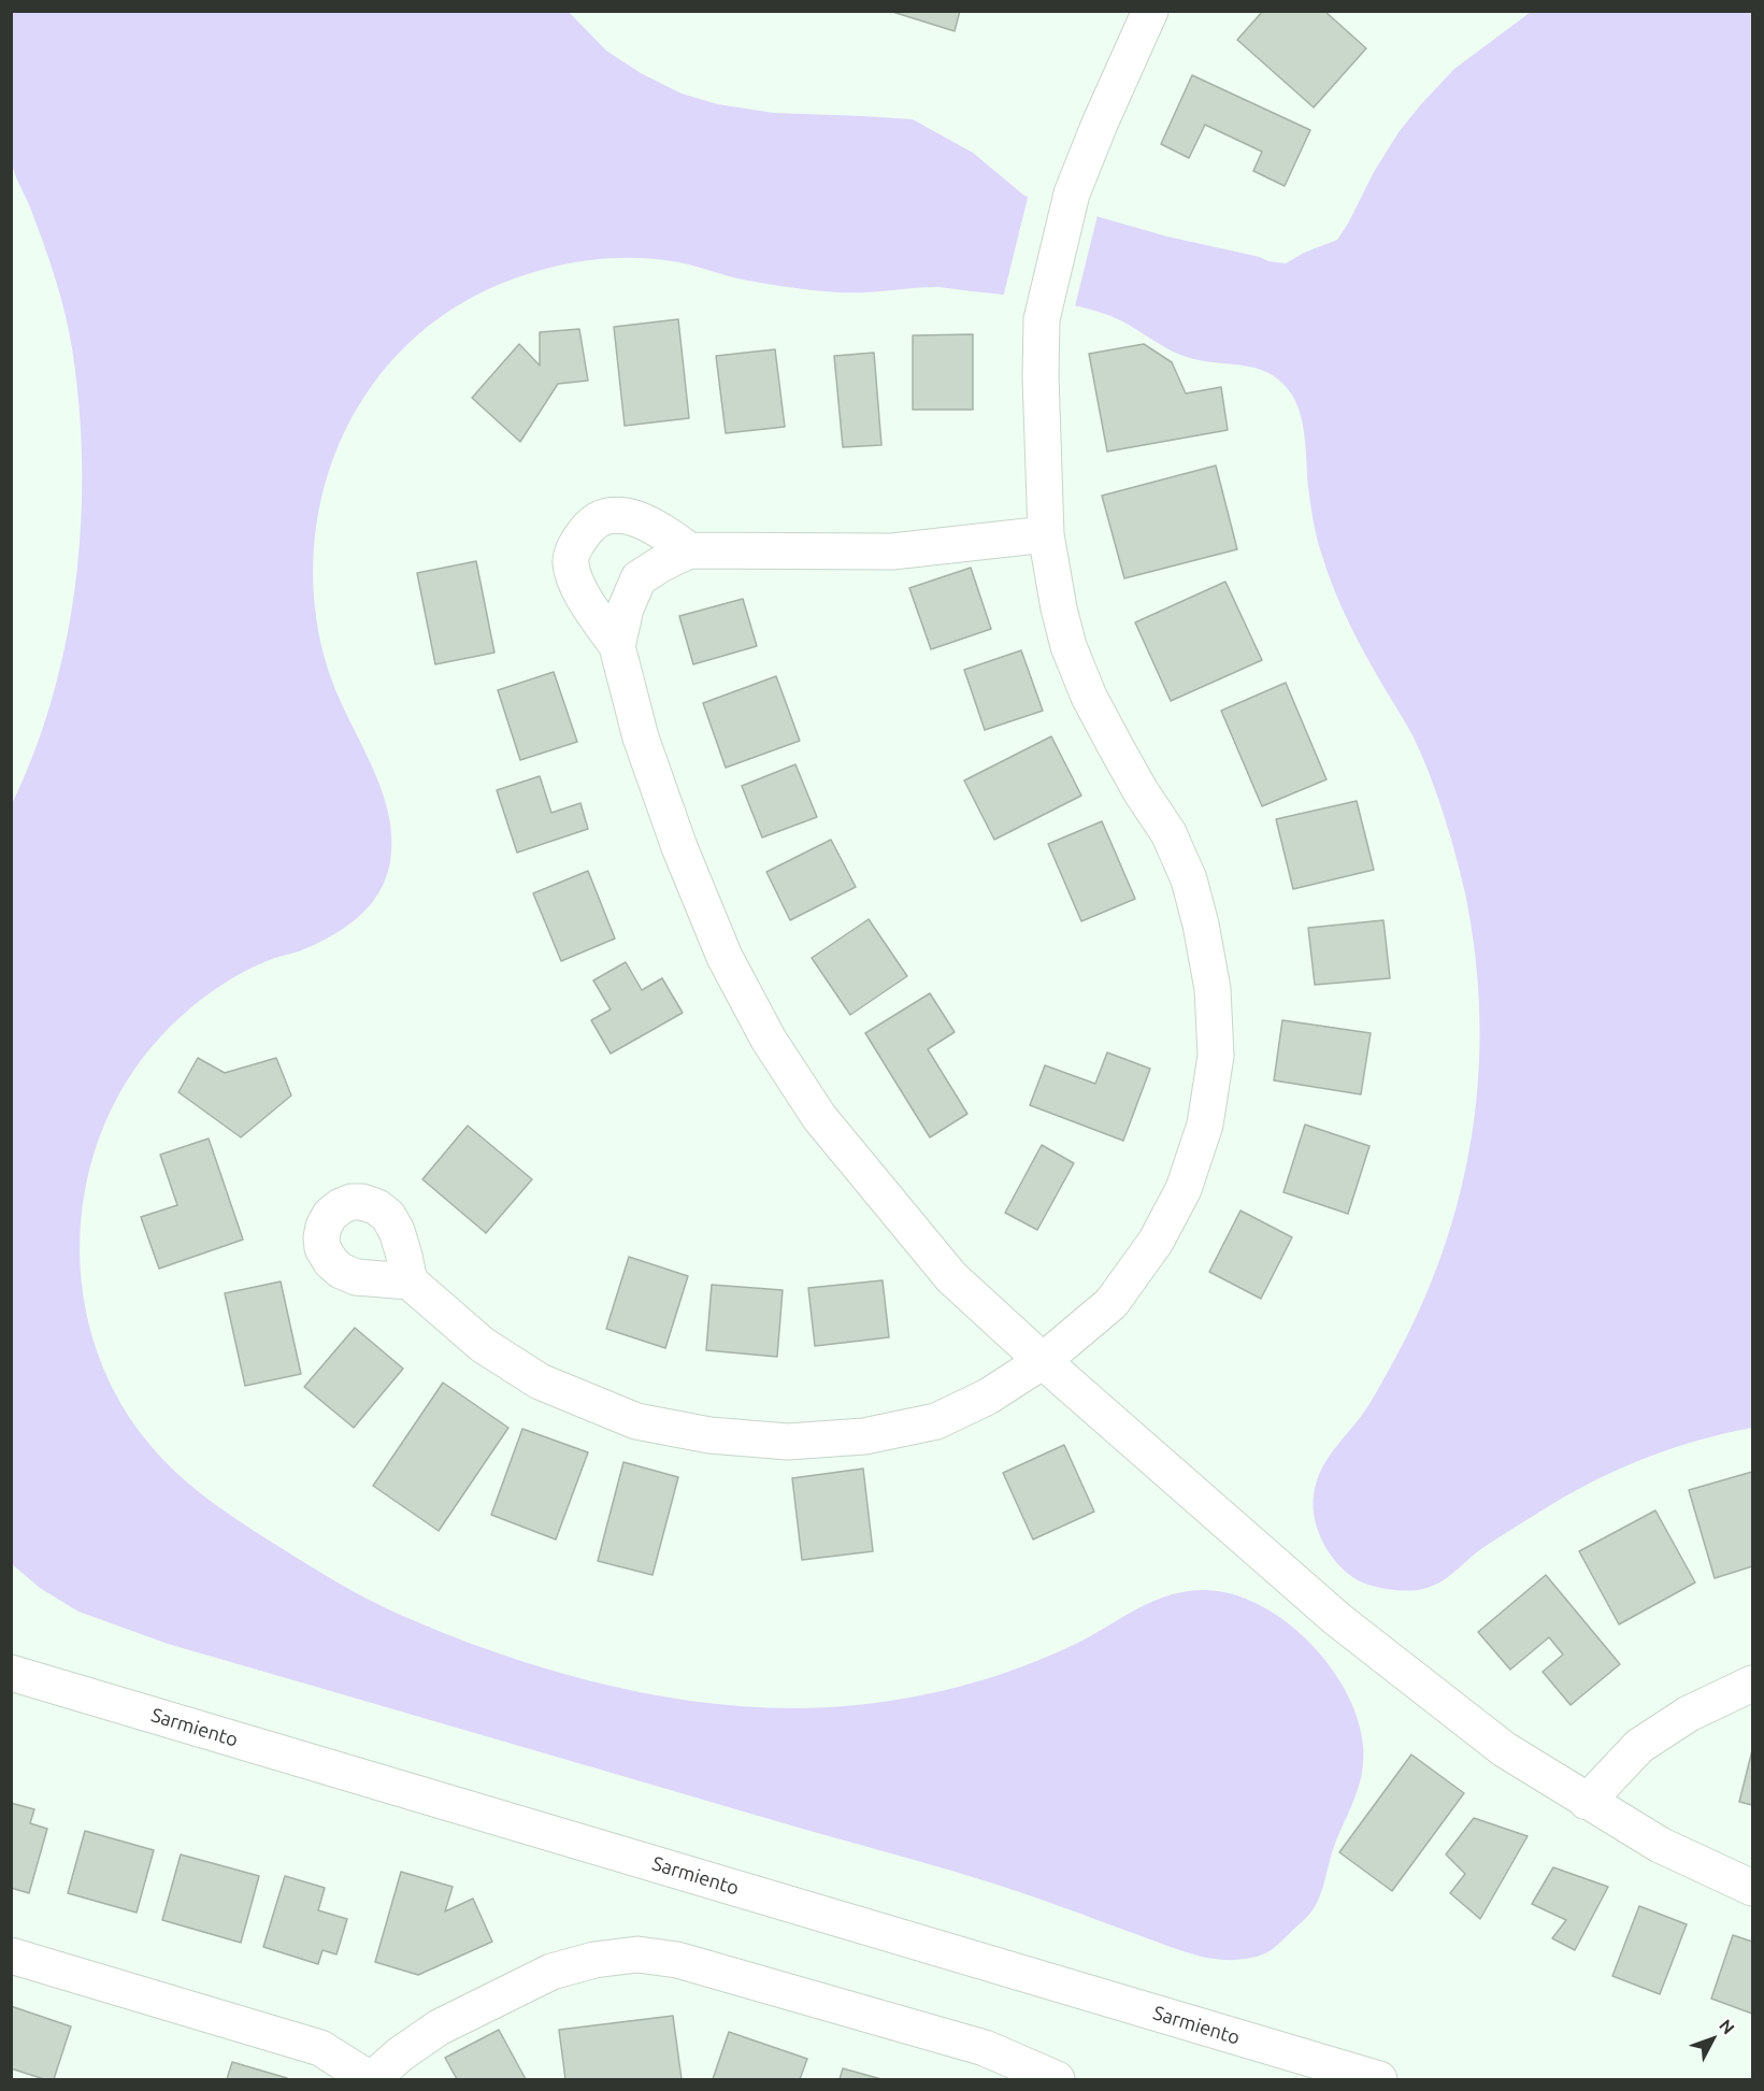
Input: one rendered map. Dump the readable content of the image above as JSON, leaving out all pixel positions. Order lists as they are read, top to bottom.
{
  "streets": {
    "street": ["Sarmiento"]
  },
  "north": "top right"
}
